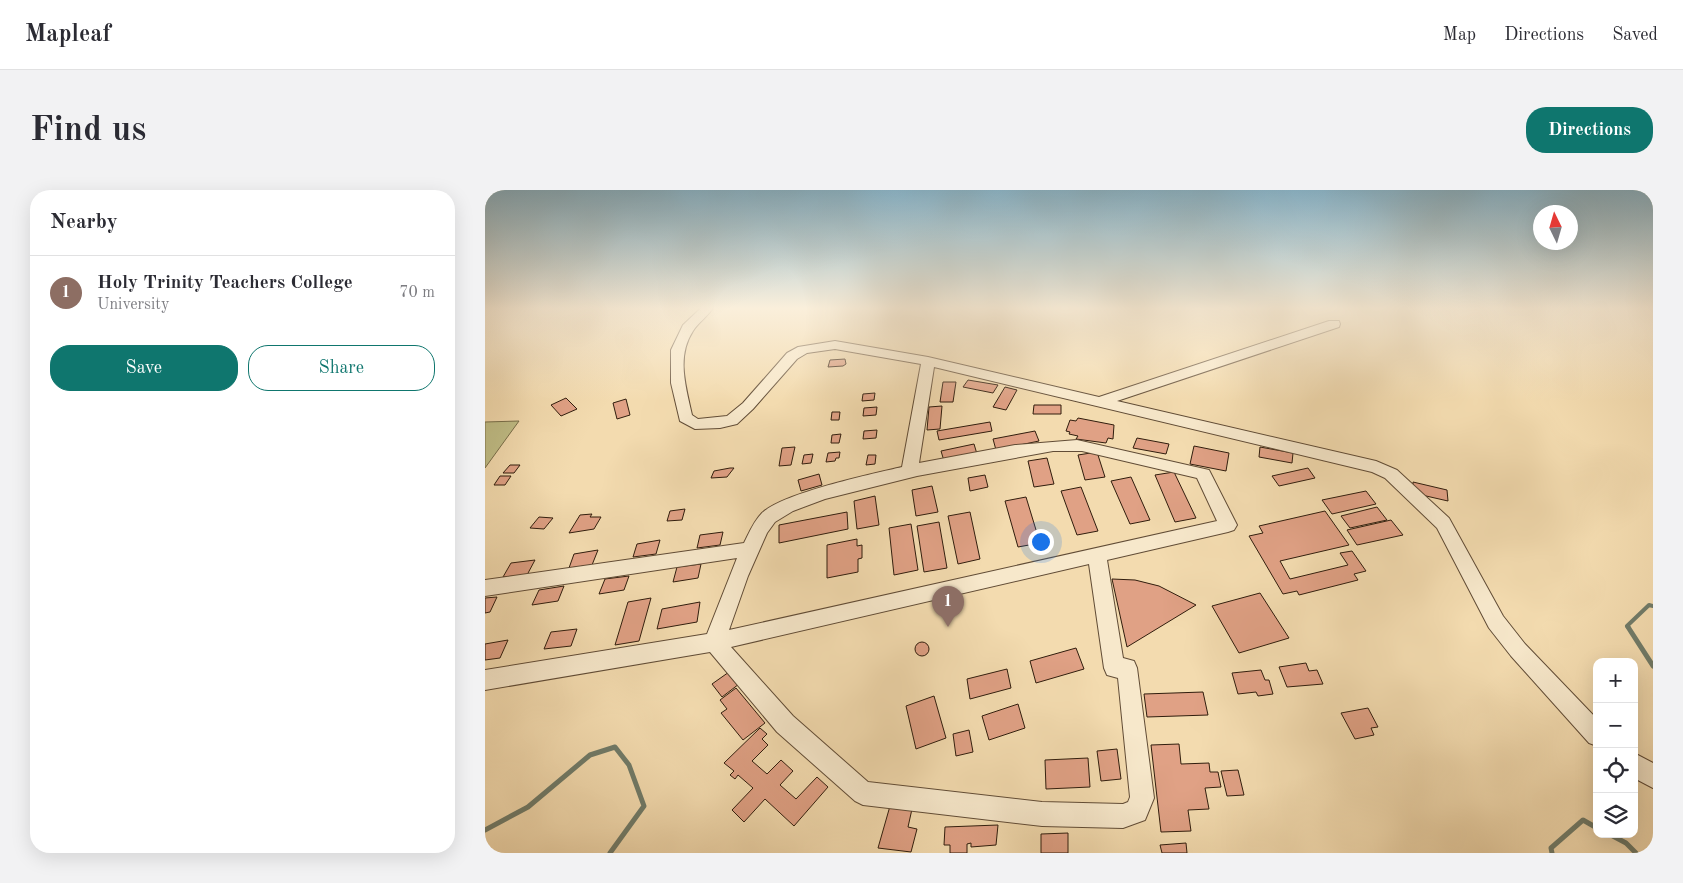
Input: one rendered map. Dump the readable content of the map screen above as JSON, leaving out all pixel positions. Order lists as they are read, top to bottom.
{
  "north": "top",
  "page": {
    "header": "Mapleaf",
    "nav": ["Map", "Directions", "Saved"],
    "buttons": [
      "Directions",
      ["Save", "Share"]
    ],
    "title": "Find us",
    "heading": "Nearby",
    "list": [
      {
        "mark": "1",
        "name": "Holy Trinity Teachers College",
        "note": "University",
        "value": "70 m"
      }
    ],
    "pins": "1",
    "map_buttons": ["+", "−"]
  }
}
